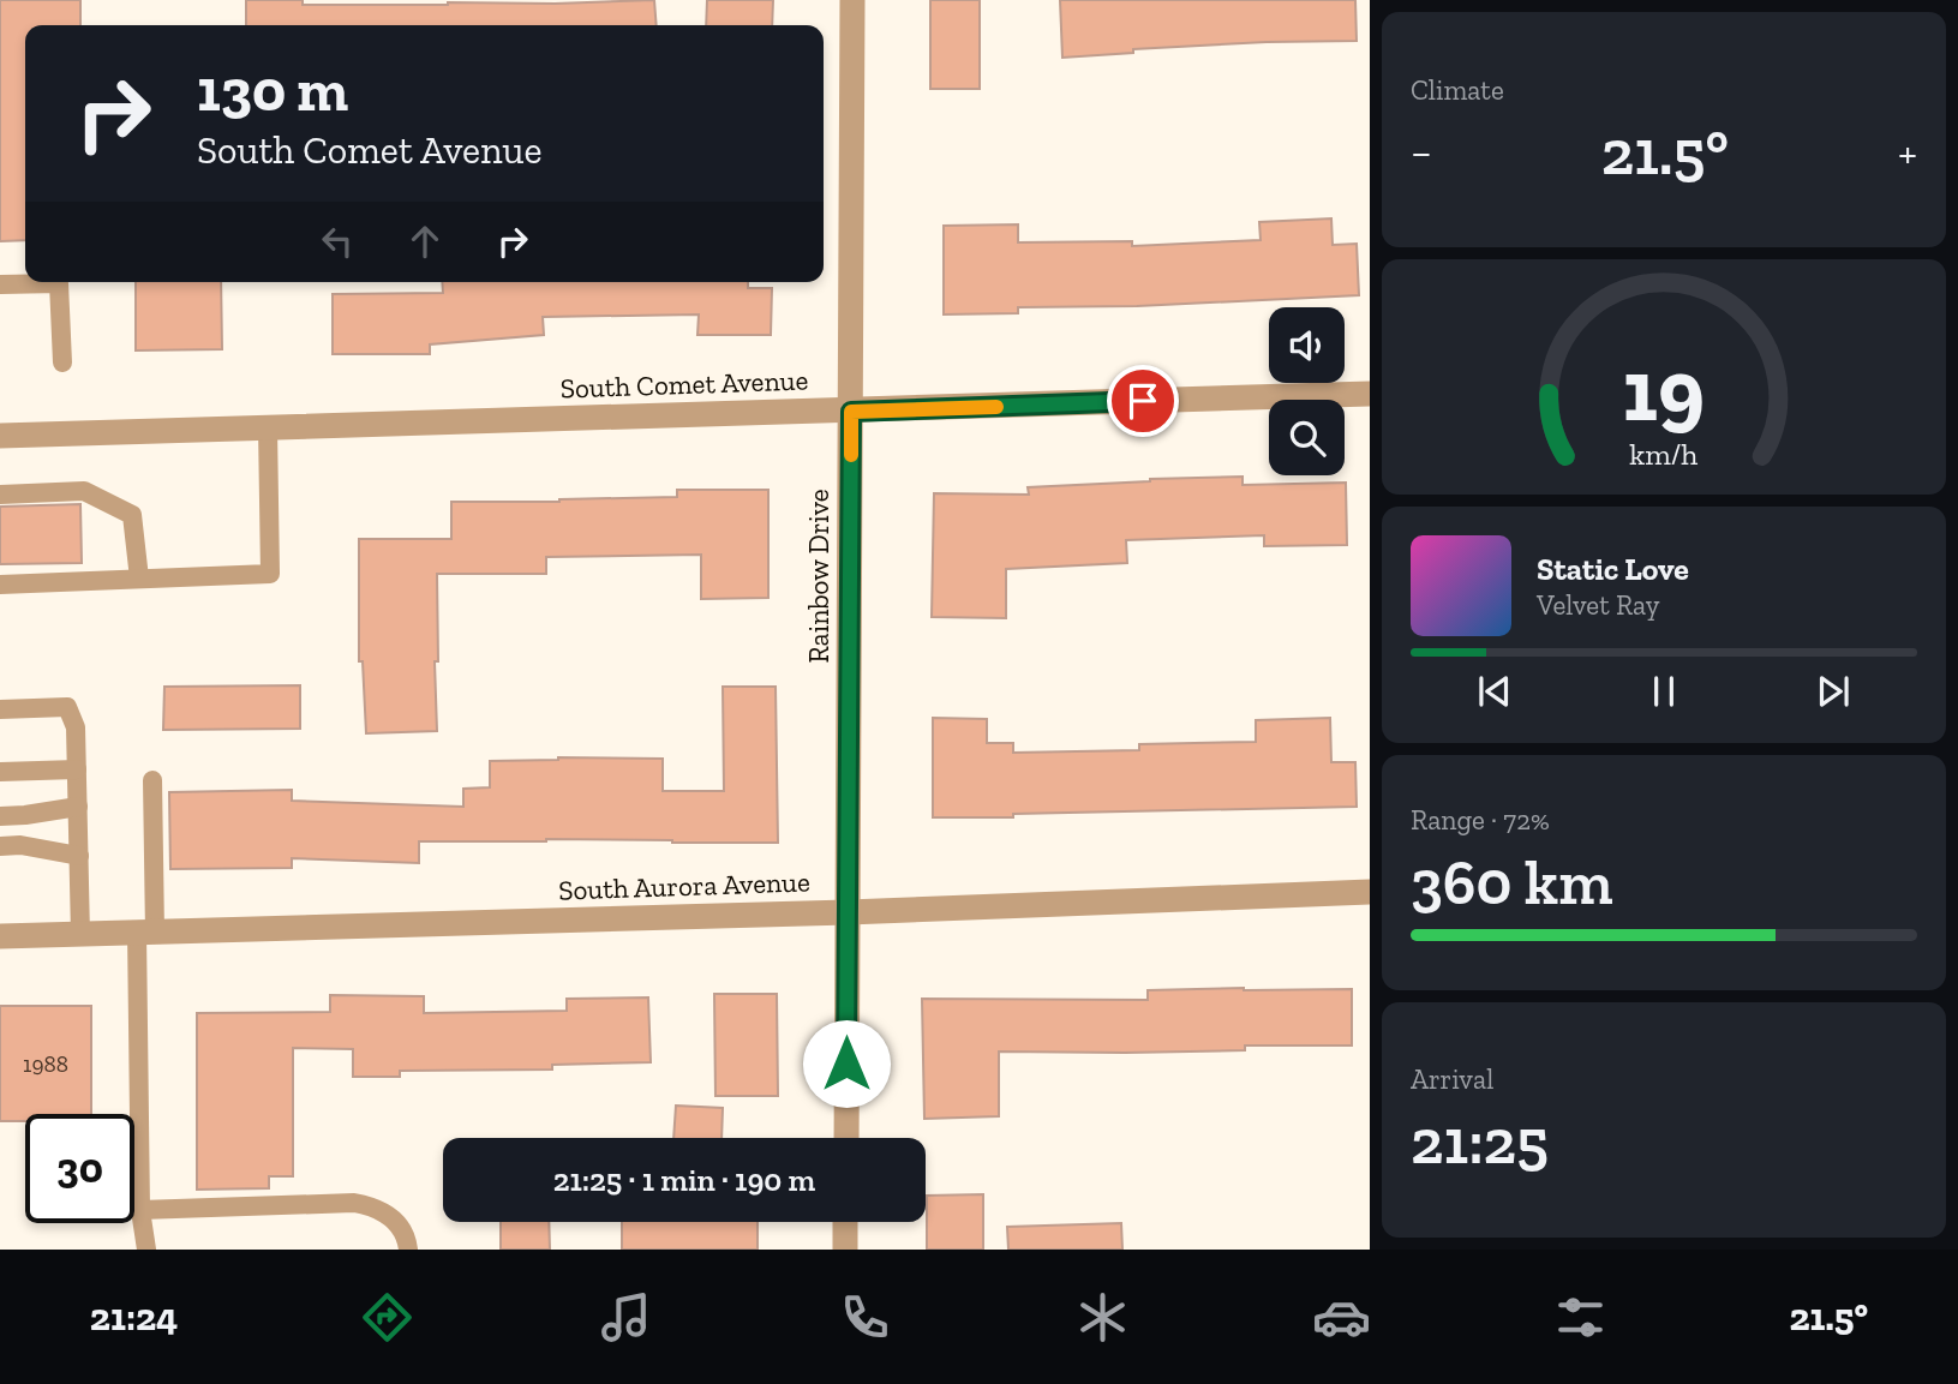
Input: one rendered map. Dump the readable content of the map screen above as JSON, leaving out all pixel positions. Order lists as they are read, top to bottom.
{
  "streets": {
    "street": ["South Comet Avenue", "Rainbow Drive", "South Aurora Avenue"]
  },
  "crossings": [
    ["South Comet Avenue", "Rainbow Drive"],
    ["Rainbow Drive", "South Aurora Avenue"]
  ],
  "house_numbers": ["1988"],
  "page": {
    "tile": [
      "Climate",
      ["Range · 72%", "360 km"],
      ["Arrival", "21:25"]
    ],
    "turn": ["130 m", "South Comet Avenue"],
    "heat": ["−", "21.5°", "+"],
    "song": ["Static Love", "Velvet Ray"],
    "limit": "30",
    "trip": "21:25 · 1 min · 190 m",
    "tabs": ["21:24", "21.5°"],
    "gauge": ["19", "km/h"]
  }
}
